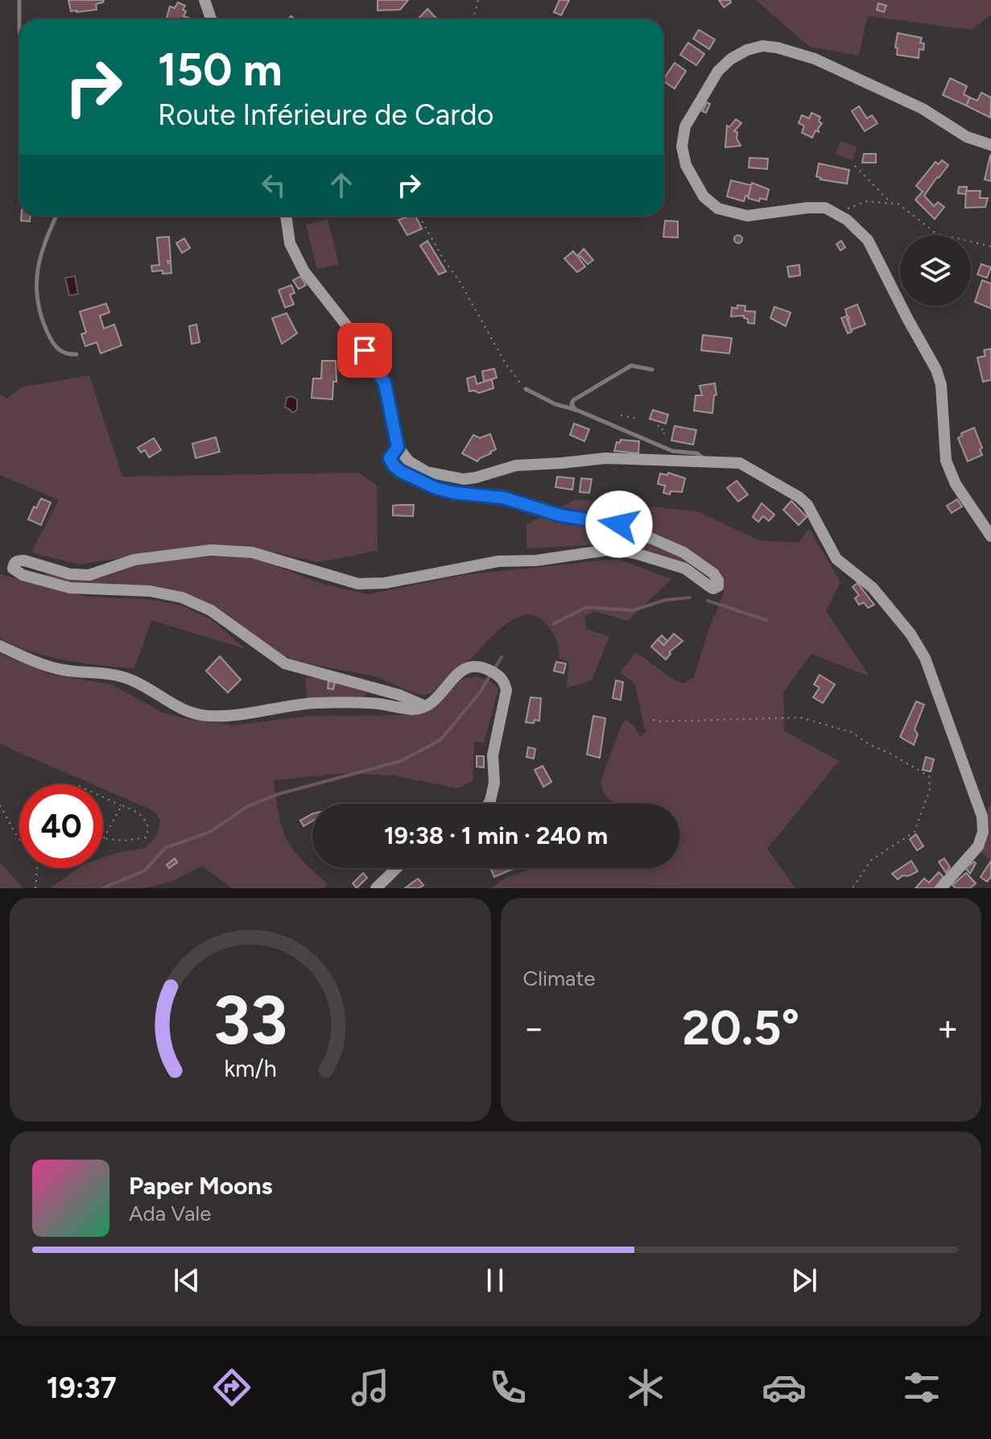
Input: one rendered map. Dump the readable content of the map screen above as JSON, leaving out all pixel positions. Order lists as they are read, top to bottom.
{
  "page": {
    "turn": ["150 m", "Route Inférieure de Cardo"],
    "limit": "40",
    "trip": "19:38 · 1 min · 240 m",
    "tile": "Climate",
    "heat": ["−", "20.5°", "+"],
    "song": ["Paper Moons", "Ada Vale"],
    "tabs": "19:37",
    "gauge": ["33", "km/h"]
  }
}
